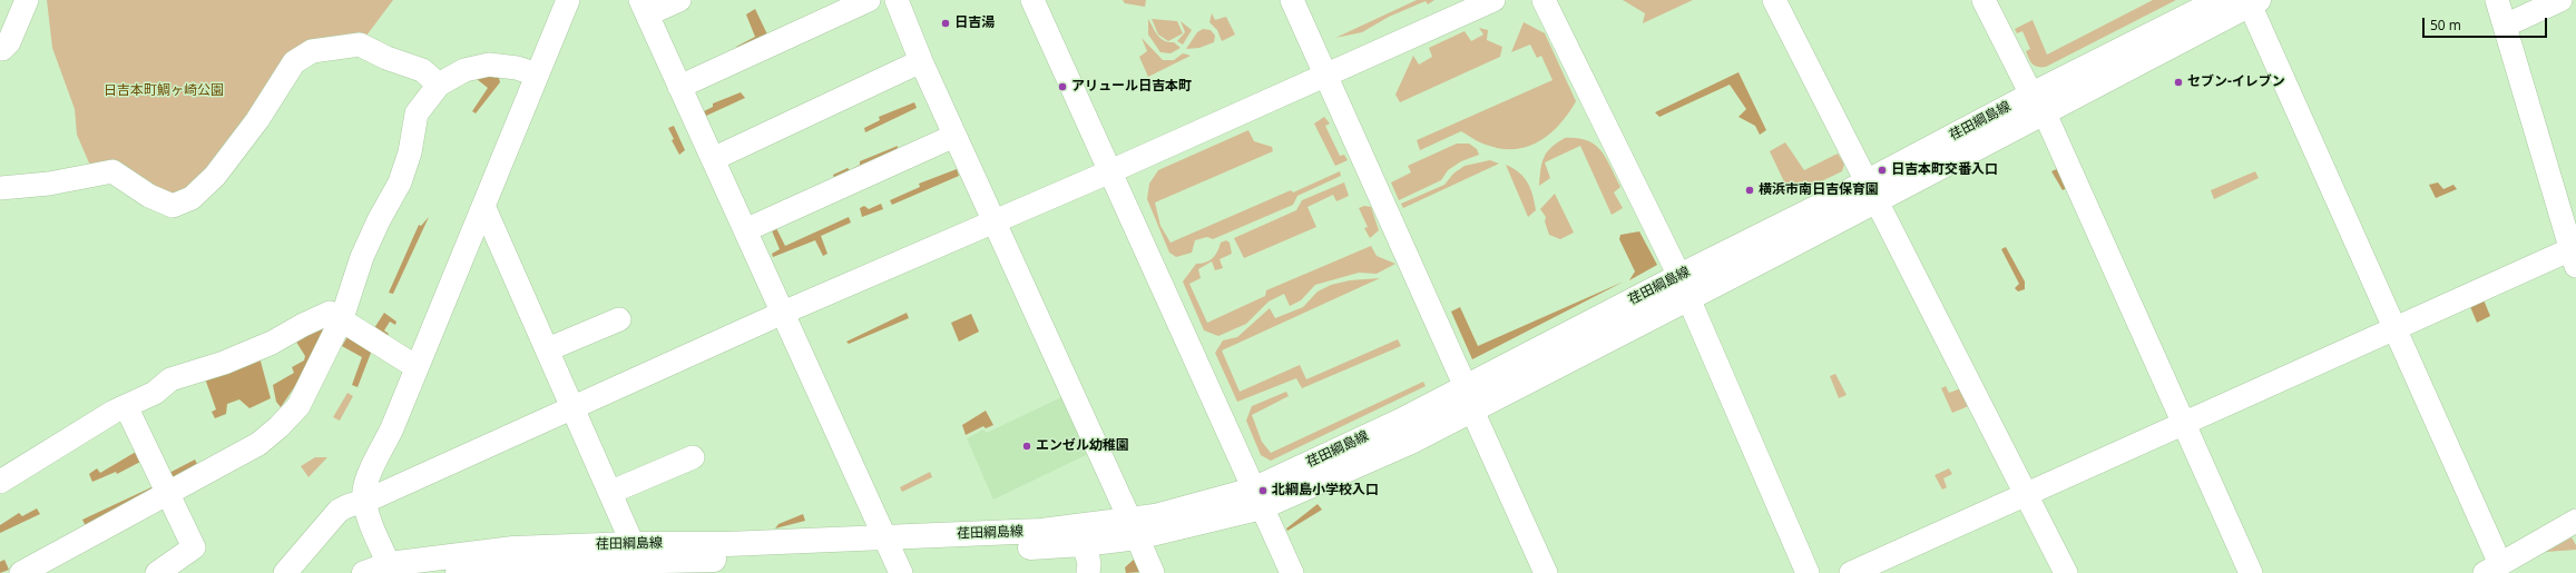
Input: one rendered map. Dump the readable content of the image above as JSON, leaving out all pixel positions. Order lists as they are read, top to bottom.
{
  "streets": {
    "main road": ["荏田綱島線"]
  },
  "parks": ["日吉本町鯛ヶ崎公園"],
  "places": [
    "日吉湯",
    "セブン-イレブン",
    "アリュール日吉本町",
    "日吉本町交番入口",
    "横浜市南日吉保育園",
    "エンゼル幼稚園",
    "北綱島小学校入口"
  ],
  "scale_bar": "50 m"
}
